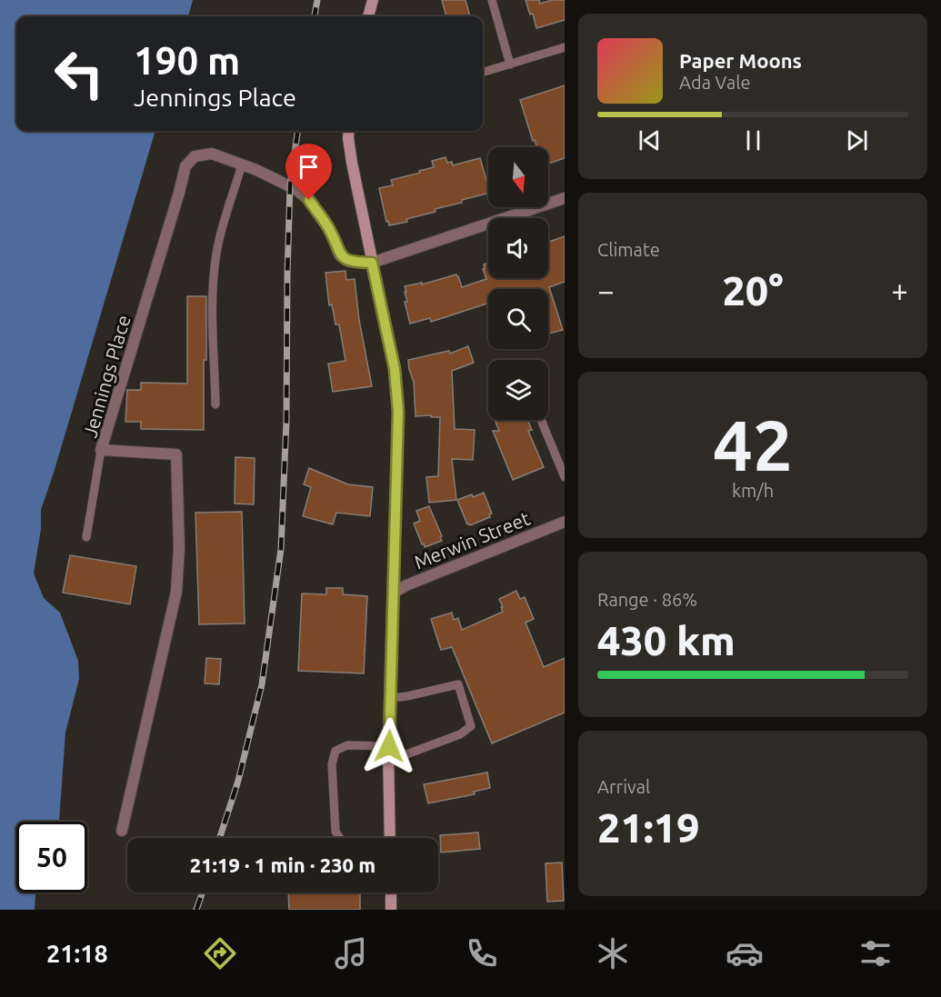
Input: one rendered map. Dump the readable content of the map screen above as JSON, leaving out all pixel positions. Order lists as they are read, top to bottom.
{
  "streets": {
    "street": ["Jennings Place", "Merwin Street"]
  },
  "north": "bottom",
  "page": {
    "turn": ["190 m", "Jennings Place"],
    "song": ["Paper Moons", "Ada Vale"],
    "tile": [
      "Climate",
      ["42", "km/h"],
      ["Range · 86%", "430 km"],
      ["Arrival", "21:19"]
    ],
    "heat": ["−", "20°", "+"],
    "limit": "50",
    "trip": "21:19 · 1 min · 230 m",
    "tabs": "21:18"
  }
}
